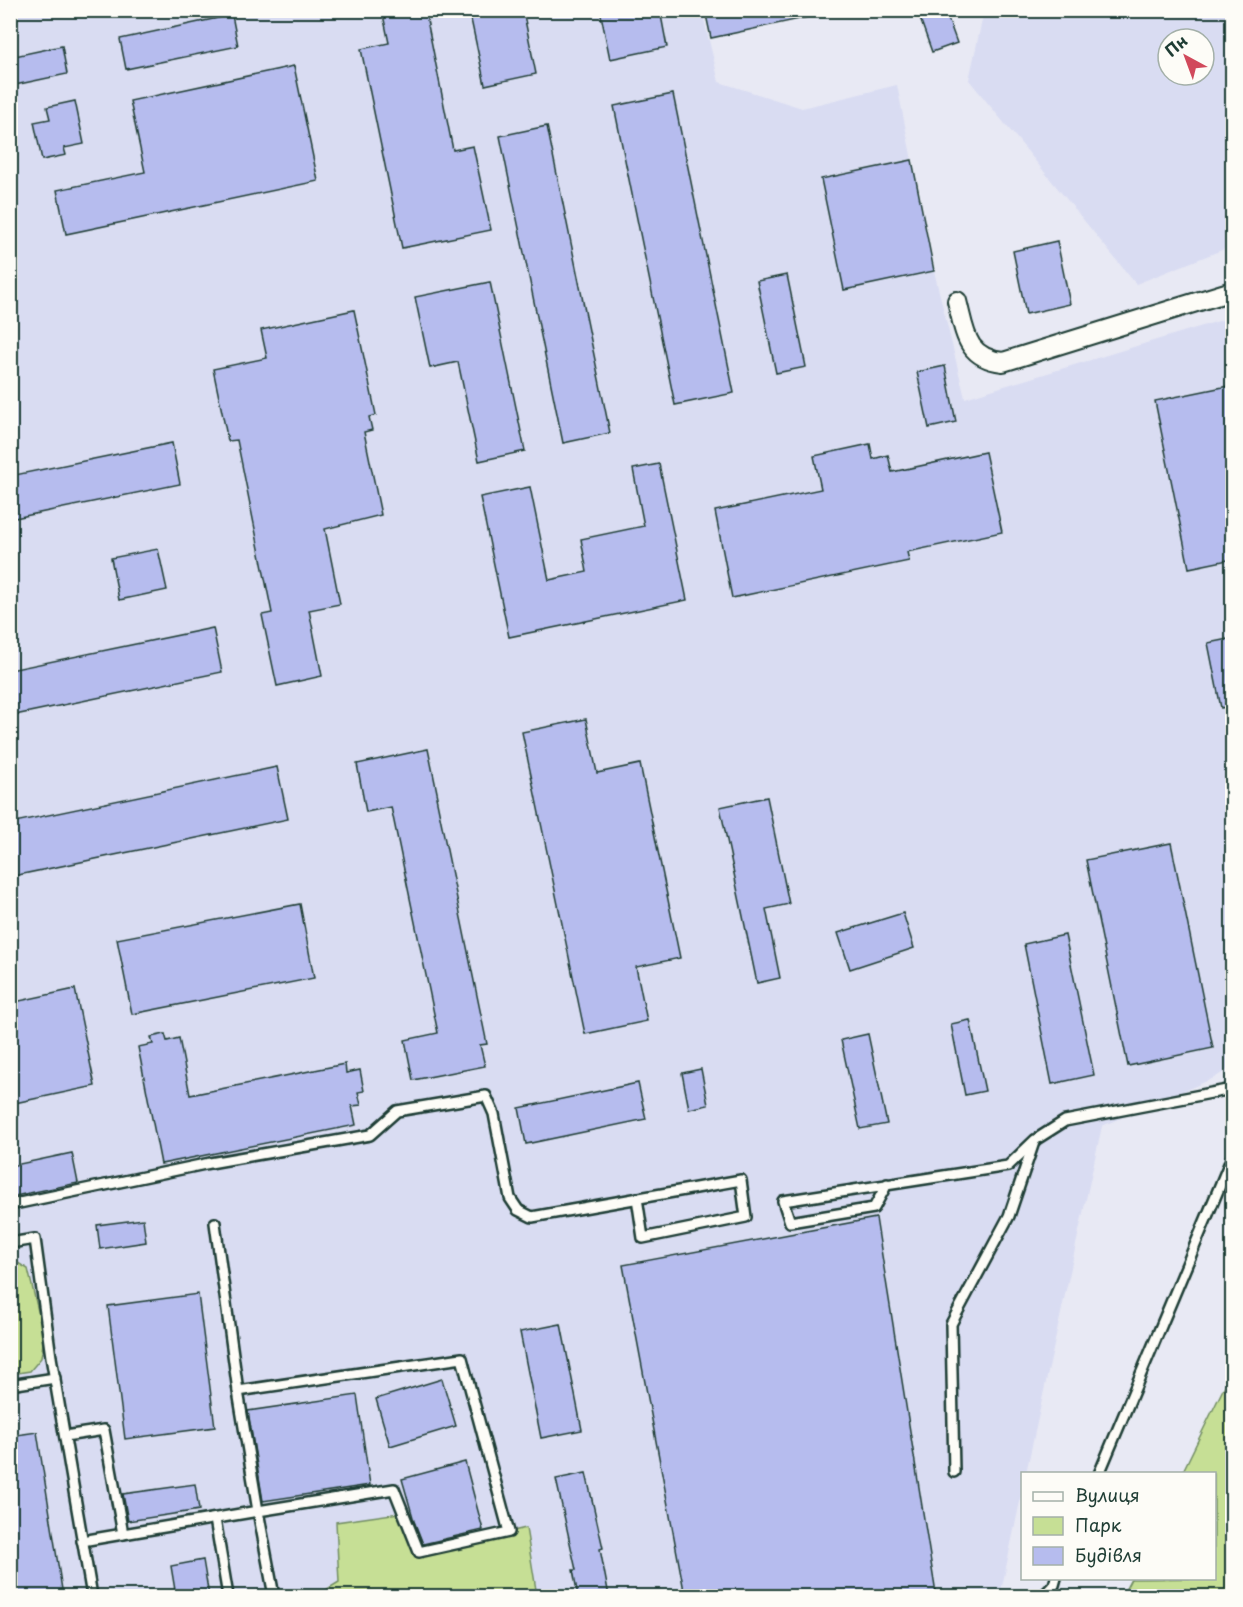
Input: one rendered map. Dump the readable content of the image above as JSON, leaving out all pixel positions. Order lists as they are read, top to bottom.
{
  "legend": ["Вулиця", "Парк", "Будівля"],
  "north": "top left"
}
